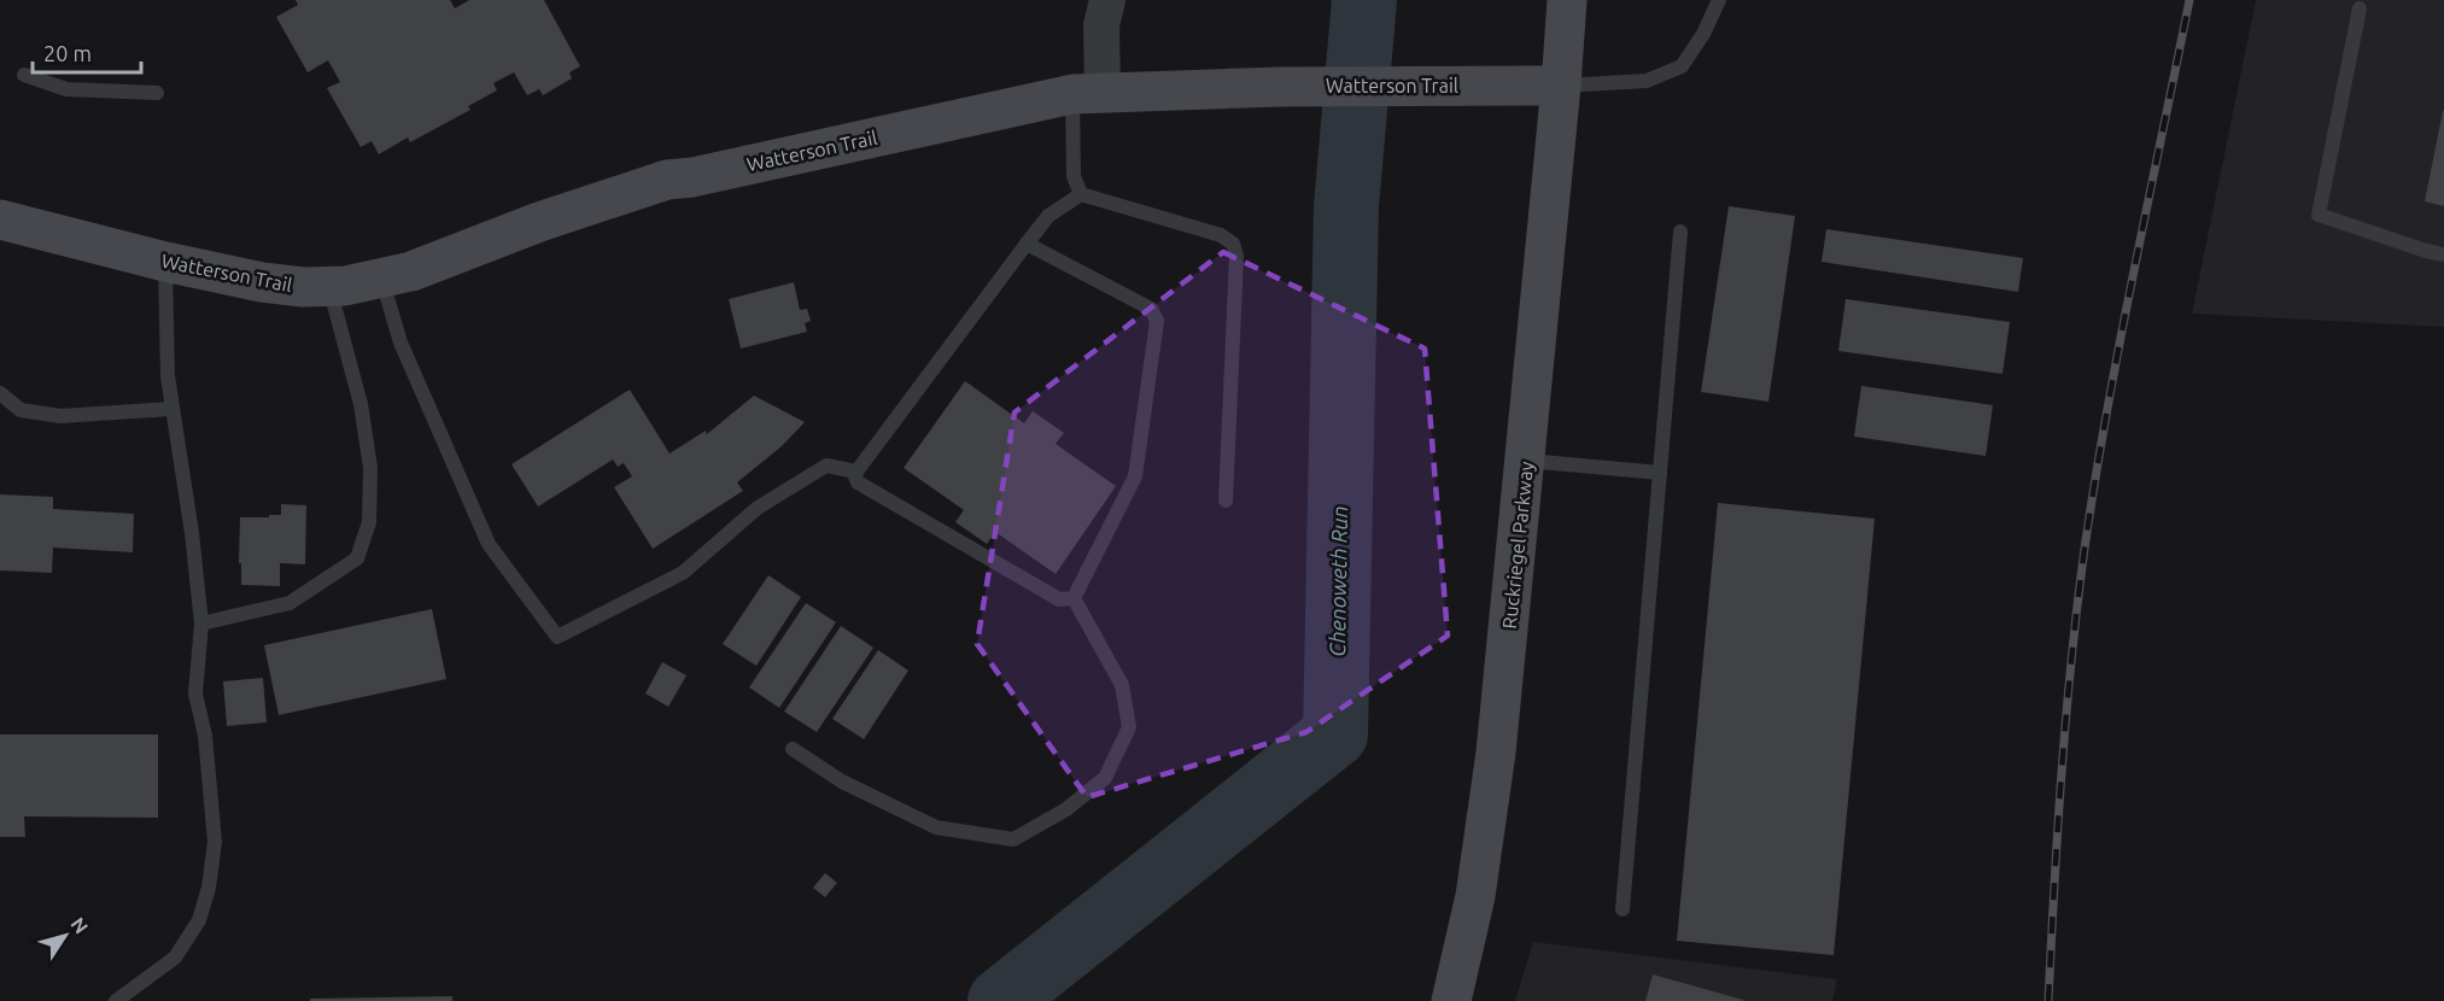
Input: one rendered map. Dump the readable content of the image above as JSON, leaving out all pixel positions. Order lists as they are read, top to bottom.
{
  "streets": {
    "main road": ["Watterson Trail", "Ruckriegel Parkway"]
  },
  "crossings": [
    ["Watterson Trail", "Ruckriegel Parkway"]
  ],
  "water": ["Chenoweth Run"],
  "scale_bar": "20 m",
  "north": "top right"
}
